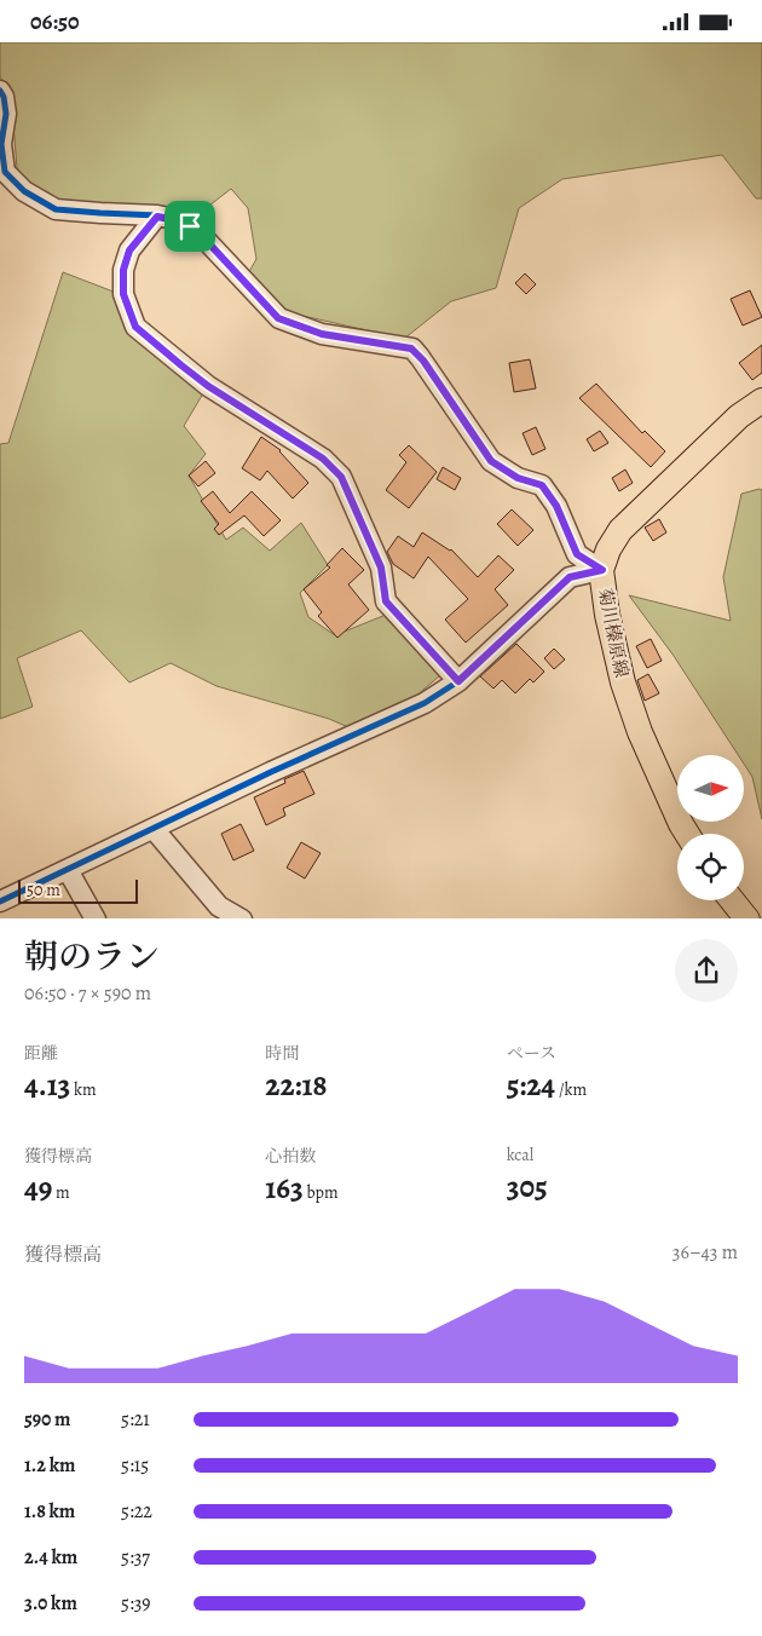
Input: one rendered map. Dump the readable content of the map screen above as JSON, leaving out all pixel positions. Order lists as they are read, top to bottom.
{
  "streets": {
    "main road": ["菊川榛原線"]
  },
  "scale_bar": "50 m",
  "north": "right",
  "page": {
    "status": "06:50",
    "scale": "50 m",
    "heading": ["朝のラン", "06:50 · 7 × 590 m"],
    "stats": [
      ["距離", "4.13 km"],
      ["時間", "22:18"],
      ["ペース", "5:24 /km"],
      ["獲得標高", "49 m"],
      ["心拍数", "163 bpm"],
      ["kcal", "305"]
    ],
    "chart": ["獲得標高", "36–43 m"],
    "list": [
      {
        "name": "590 m",
        "note": "5:21"
      },
      {
        "name": "1.2 km",
        "note": "5:15"
      },
      {
        "name": "1.8 km",
        "note": "5:22"
      },
      {
        "name": "2.4 km",
        "note": "5:37"
      },
      {
        "name": "3.0 km",
        "note": "5:39"
      }
    ]
  }
}
